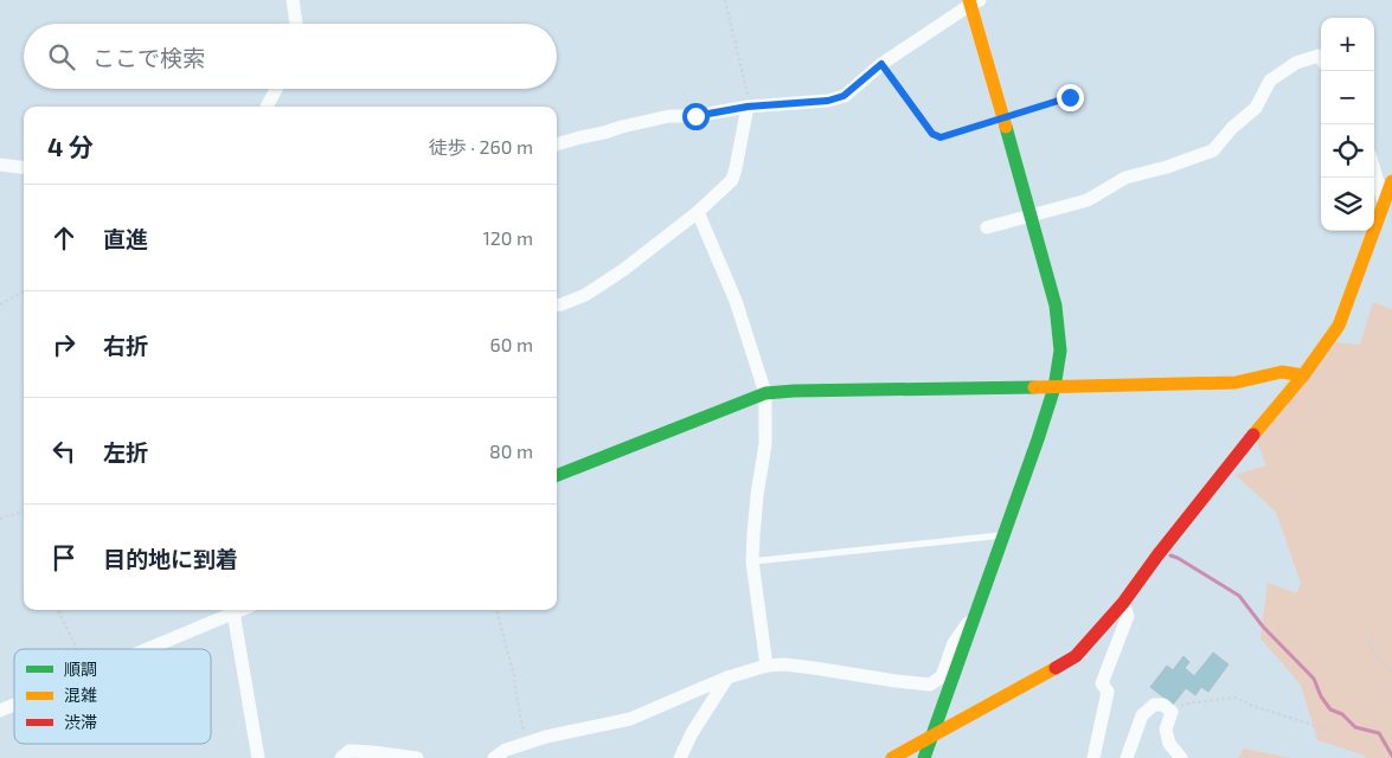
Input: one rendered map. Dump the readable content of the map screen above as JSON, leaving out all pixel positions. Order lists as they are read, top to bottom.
{
  "legend": ["順調", "混雑", "渋滞"],
  "page": {
    "map_buttons": ["+", "−"],
    "search": "ここで検索",
    "heading": ["4 分", "徒歩 · 260 m"],
    "list": [
      ["直進", "120 m"],
      ["右折", "60 m"],
      ["左折", "80 m"],
      "目的地に到着"
    ]
  }
}
